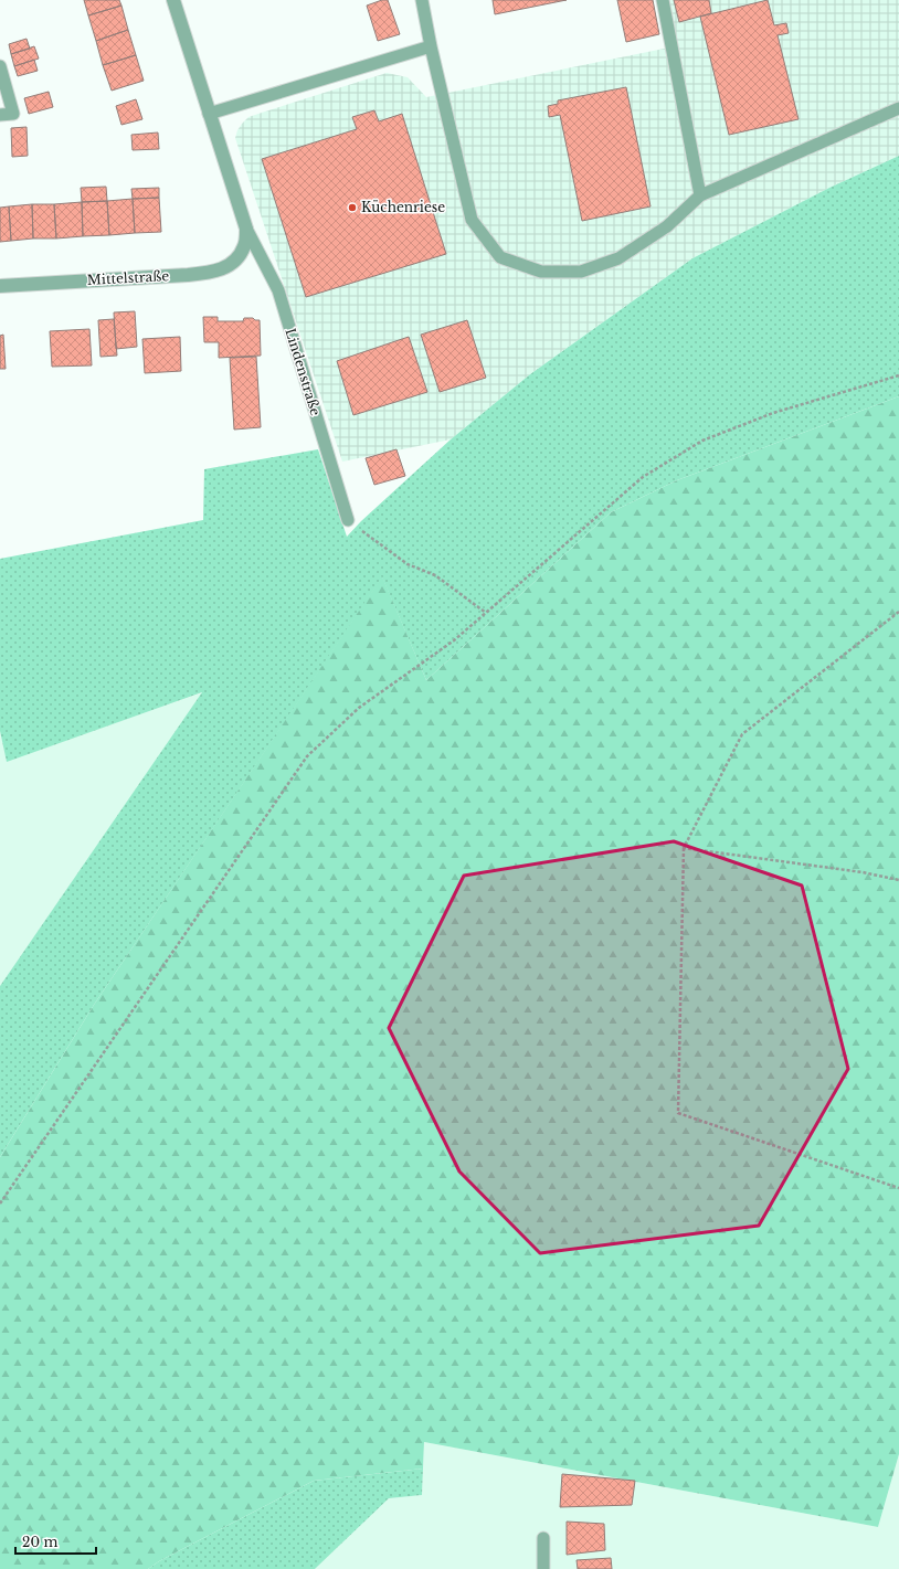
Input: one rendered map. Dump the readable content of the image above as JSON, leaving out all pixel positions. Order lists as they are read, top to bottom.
{
  "streets": {
    "street": ["Mittelstraße", "Lindenstraße"]
  },
  "crossings": [
    ["Mittelstraße", "Lindenstraße"]
  ],
  "places": ["Küchenriese"],
  "scale_bar": "20 m"
}
